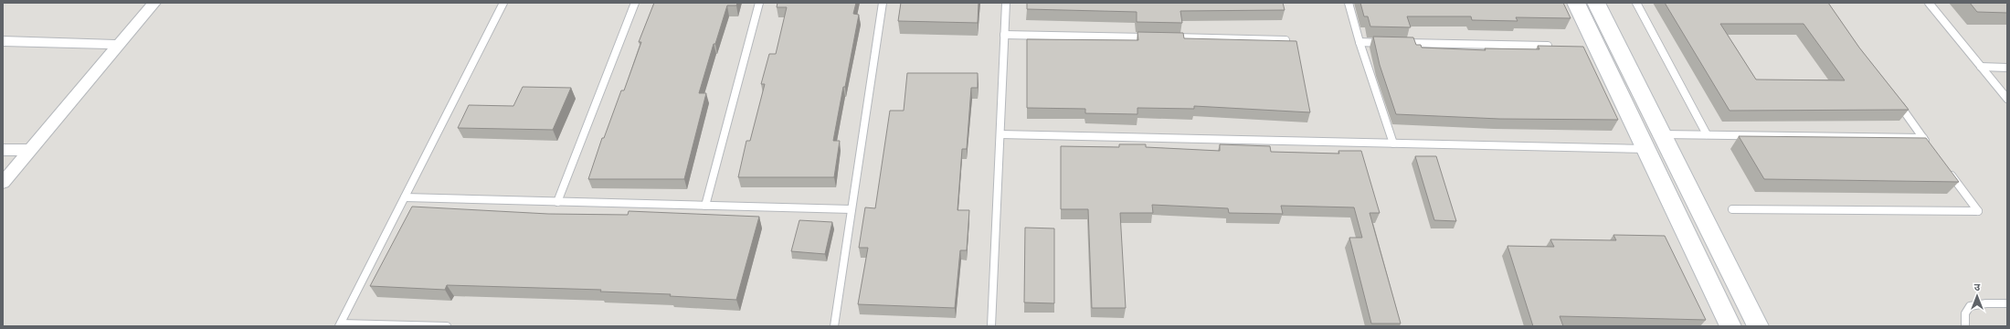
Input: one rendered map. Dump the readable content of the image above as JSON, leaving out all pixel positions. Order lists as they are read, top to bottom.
{
  "north": "top"
}
